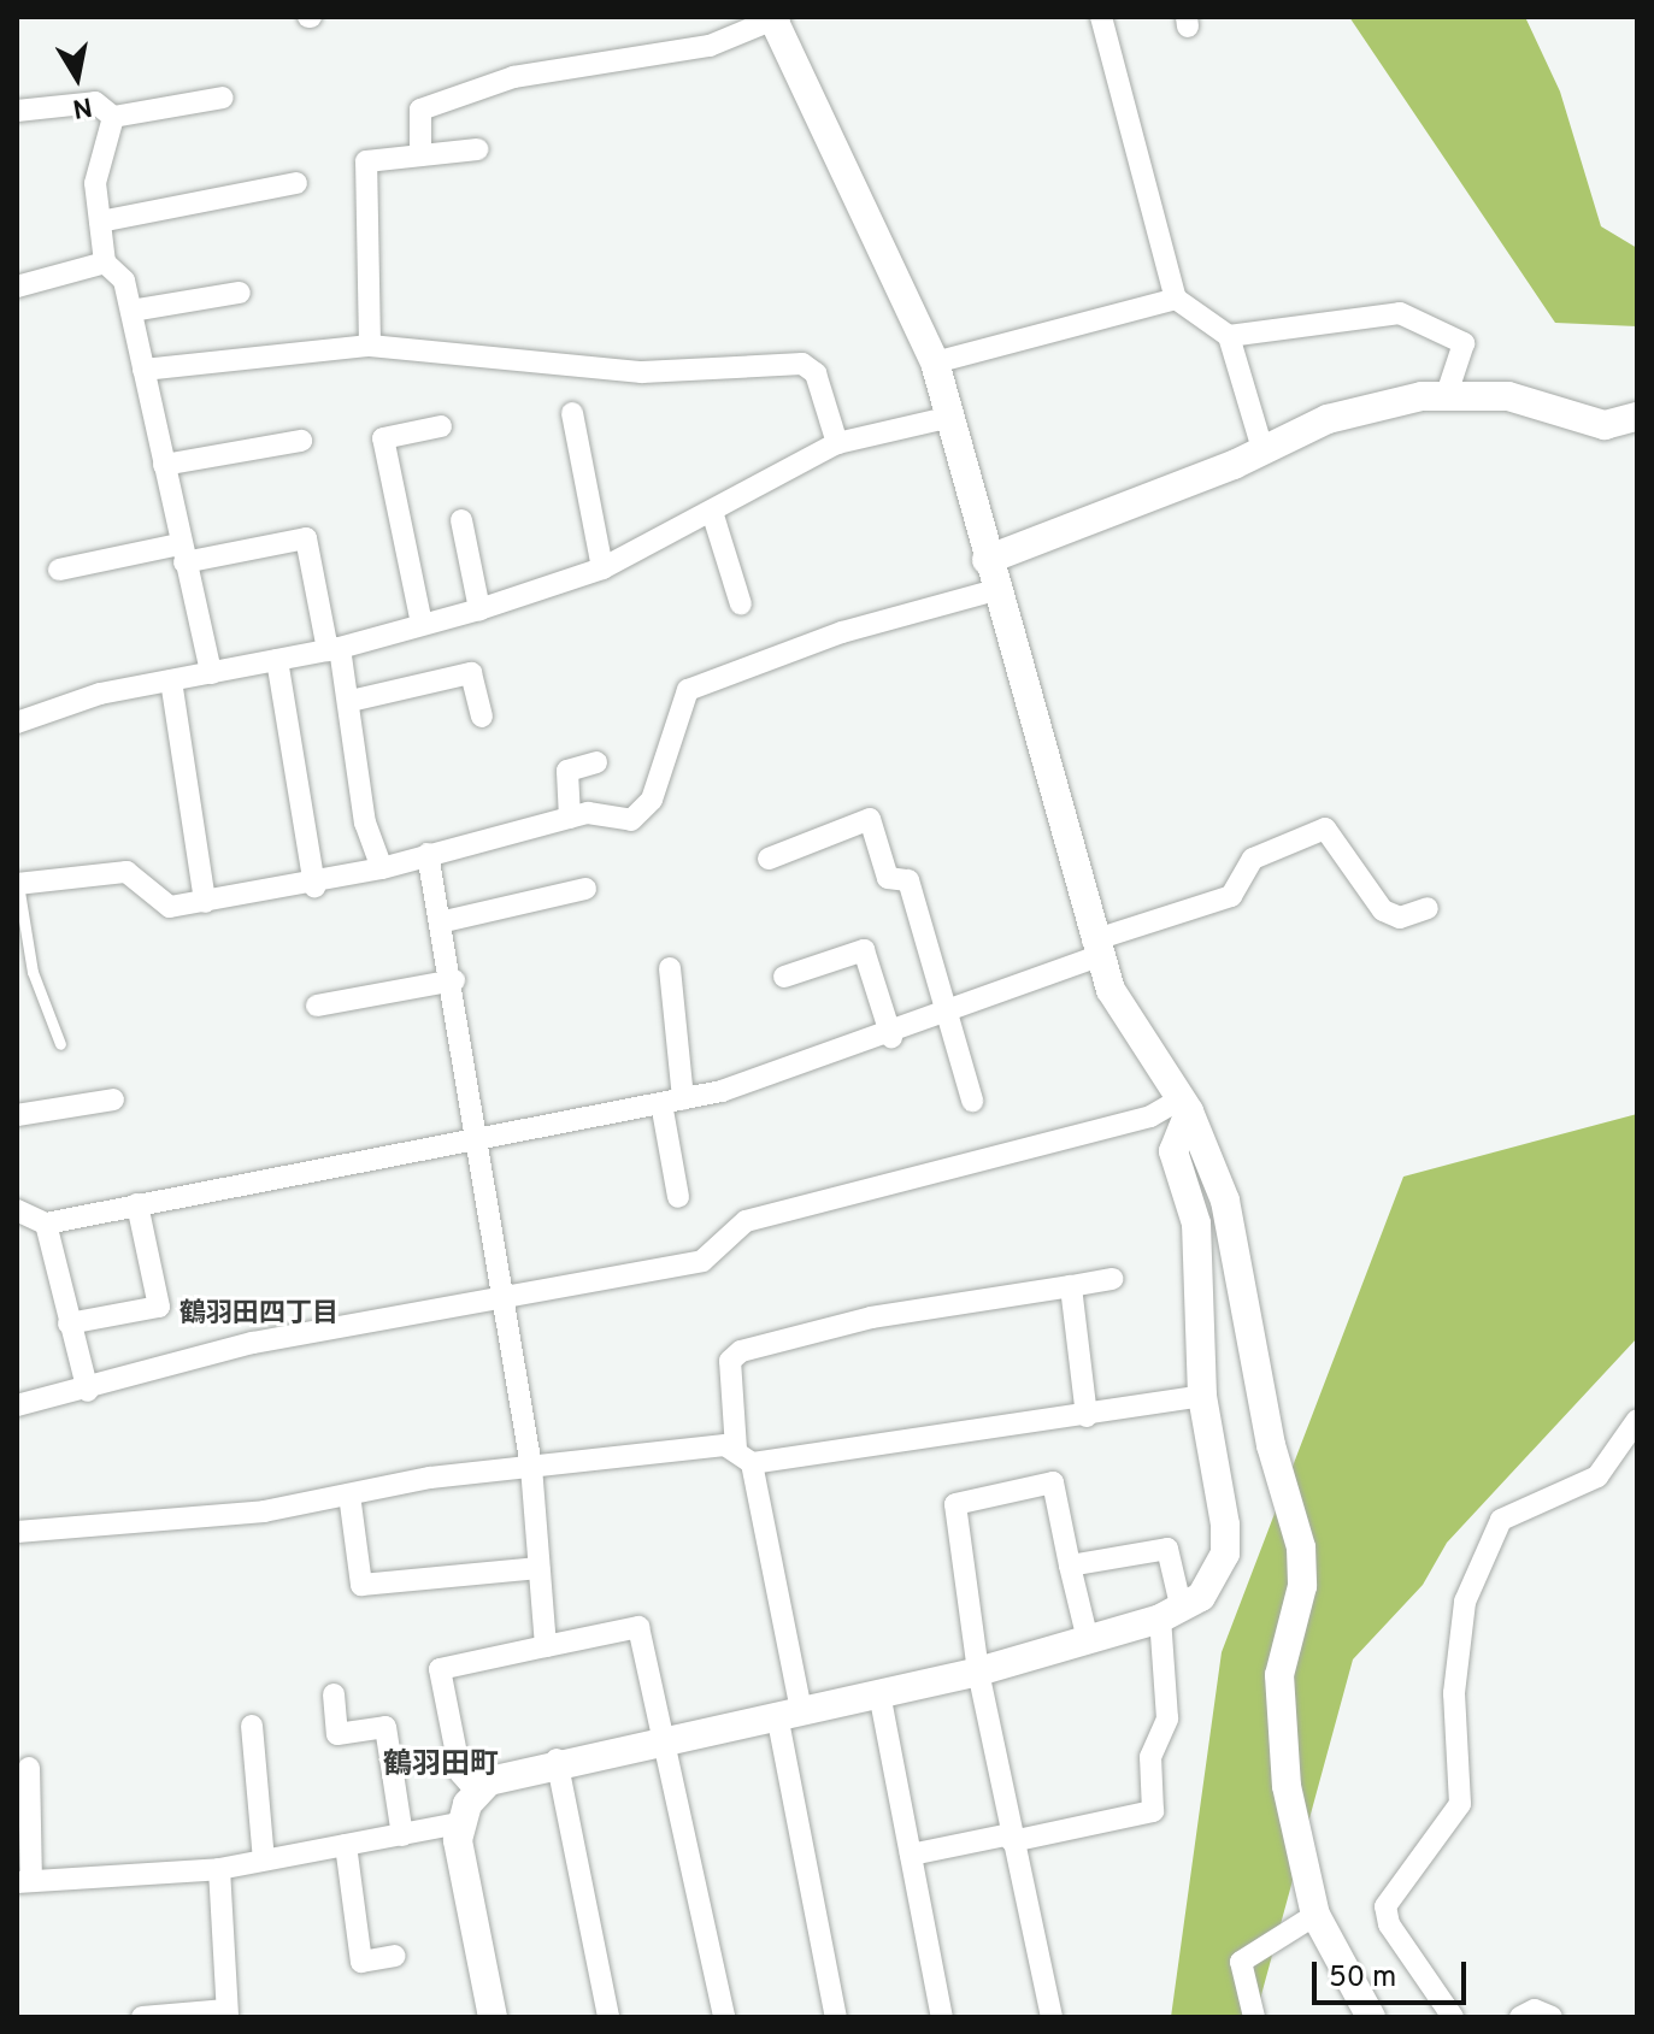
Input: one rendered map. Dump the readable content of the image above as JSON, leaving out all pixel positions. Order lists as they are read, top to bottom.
{
  "districts": ["鶴羽田四丁目", "鶴羽田町"],
  "scale_bar": "50 m",
  "north": "bottom"
}
